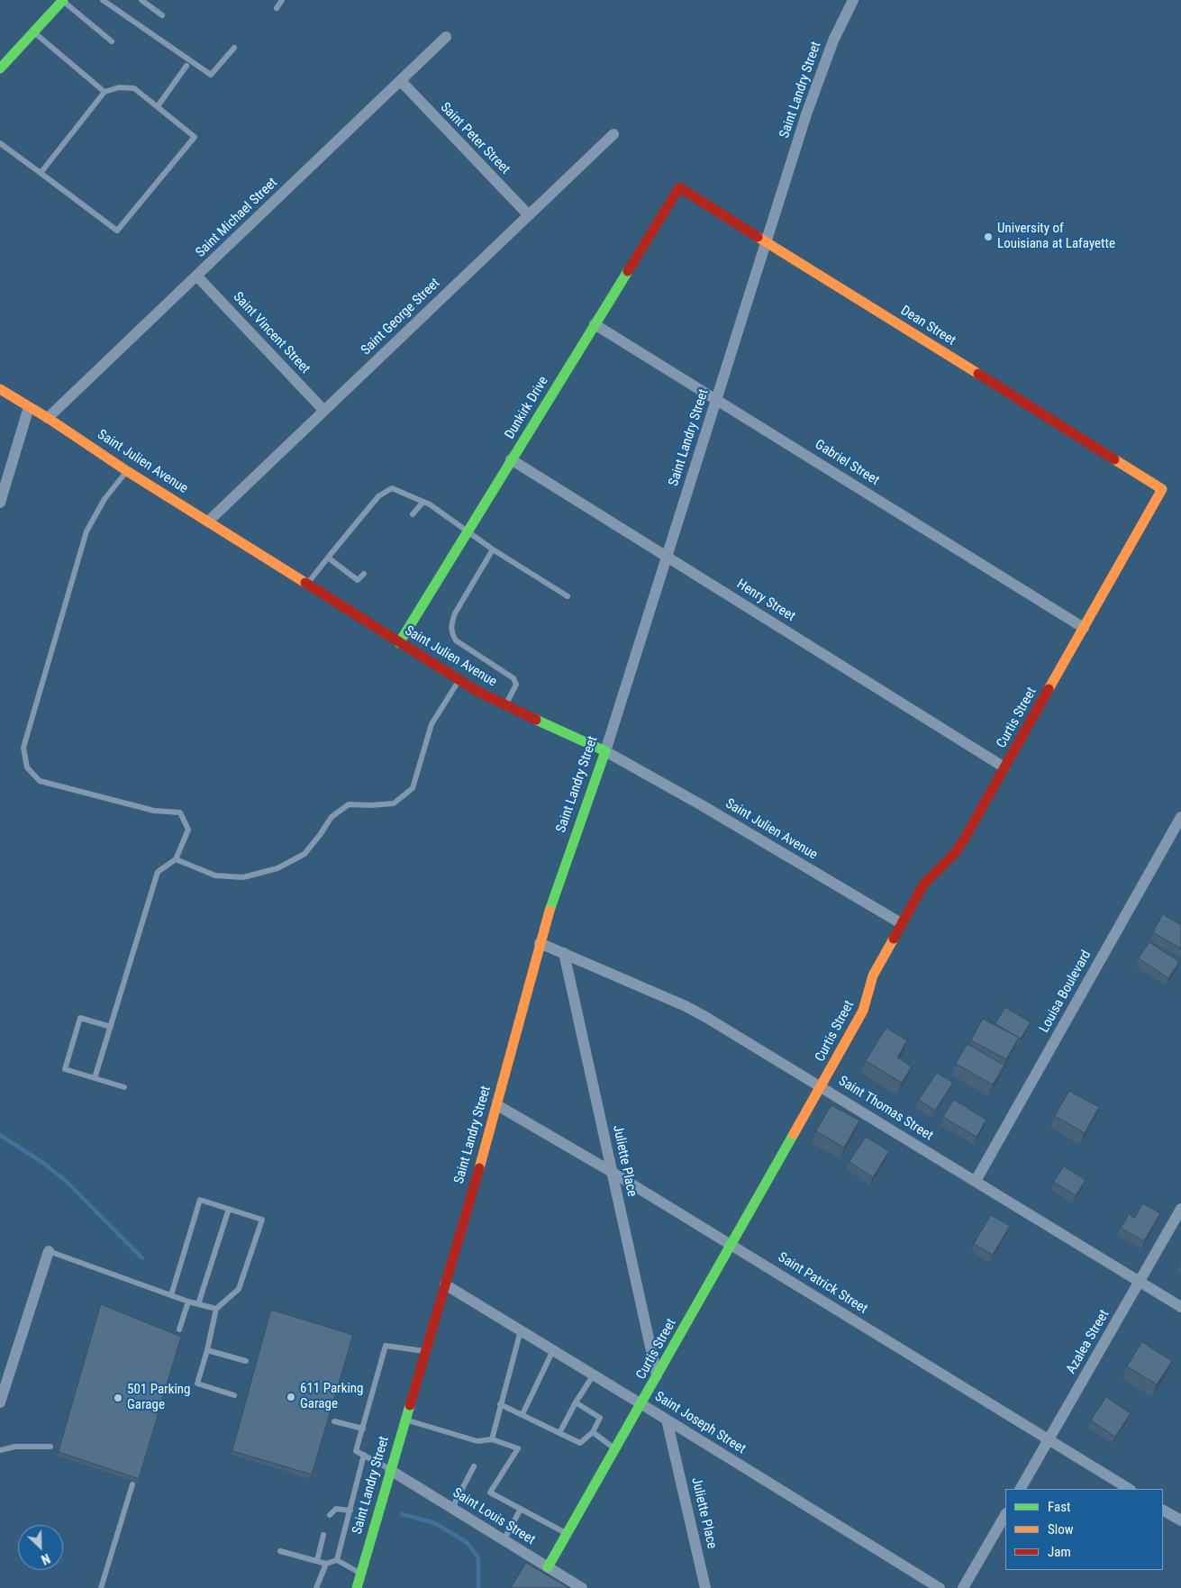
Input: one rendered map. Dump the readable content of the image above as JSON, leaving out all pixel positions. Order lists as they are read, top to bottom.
{
  "streets": {
    "street": [
      "Saint Landry Street",
      "Saint Peter Street",
      "Saint Michael Street",
      "Saint George Street",
      "Dean Street",
      "Saint Vincent Street",
      "Dunkirk Drive",
      "Saint Julien Avenue",
      "Gabriel Street",
      "Henry Street",
      "Curtis Street",
      "Louisa Boulevard",
      "Saint Thomas Street",
      "Juliette Place",
      "Saint Patrick Street",
      "Azalea Street",
      "Saint Joseph Street",
      "Saint Louis Street"
    ]
  },
  "crossings": [
    ["Saint Landry Street", "Dean Street"],
    ["Saint Landry Street", "Saint Julien Avenue"],
    ["Saint Landry Street", "Gabriel Street"],
    ["Saint Landry Street", "Henry Street"],
    ["Saint Landry Street", "Saint Thomas Street"],
    ["Saint Landry Street", "Saint Patrick Street"],
    ["Saint Landry Street", "Saint Joseph Street"],
    ["Saint Landry Street", "Saint Louis Street"],
    ["Saint Peter Street", "Saint Michael Street"],
    ["Saint Peter Street", "Saint George Street"],
    ["Saint Michael Street", "Saint Vincent Street"],
    ["Saint Michael Street", "Saint Julien Avenue"],
    ["Saint George Street", "Saint Vincent Street"],
    ["Saint George Street", "Saint Julien Avenue"],
    ["Dean Street", "Dunkirk Drive"],
    ["Dean Street", "Curtis Street"],
    ["Dunkirk Drive", "Saint Julien Avenue"],
    ["Dunkirk Drive", "Gabriel Street"],
    ["Dunkirk Drive", "Henry Street"],
    ["Saint Julien Avenue", "Curtis Street"],
    ["Gabriel Street", "Curtis Street"],
    ["Henry Street", "Curtis Street"],
    ["Curtis Street", "Saint Thomas Street"],
    ["Curtis Street", "Juliette Place"],
    ["Curtis Street", "Saint Patrick Street"],
    ["Curtis Street", "Saint Joseph Street"],
    ["Curtis Street", "Saint Louis Street"],
    ["Louisa Boulevard", "Saint Thomas Street"],
    ["Saint Thomas Street", "Juliette Place"],
    ["Saint Thomas Street", "Azalea Street"],
    ["Juliette Place", "Saint Patrick Street"],
    ["Juliette Place", "Saint Joseph Street"],
    ["Saint Patrick Street", "Azalea Street"]
  ],
  "places": ["University of Louisiana at Lafayette", "611 Parking Garage", "501 Parking Garage"],
  "legend": ["Fast", "Slow", "Jam"],
  "north": "bottom right"
}
